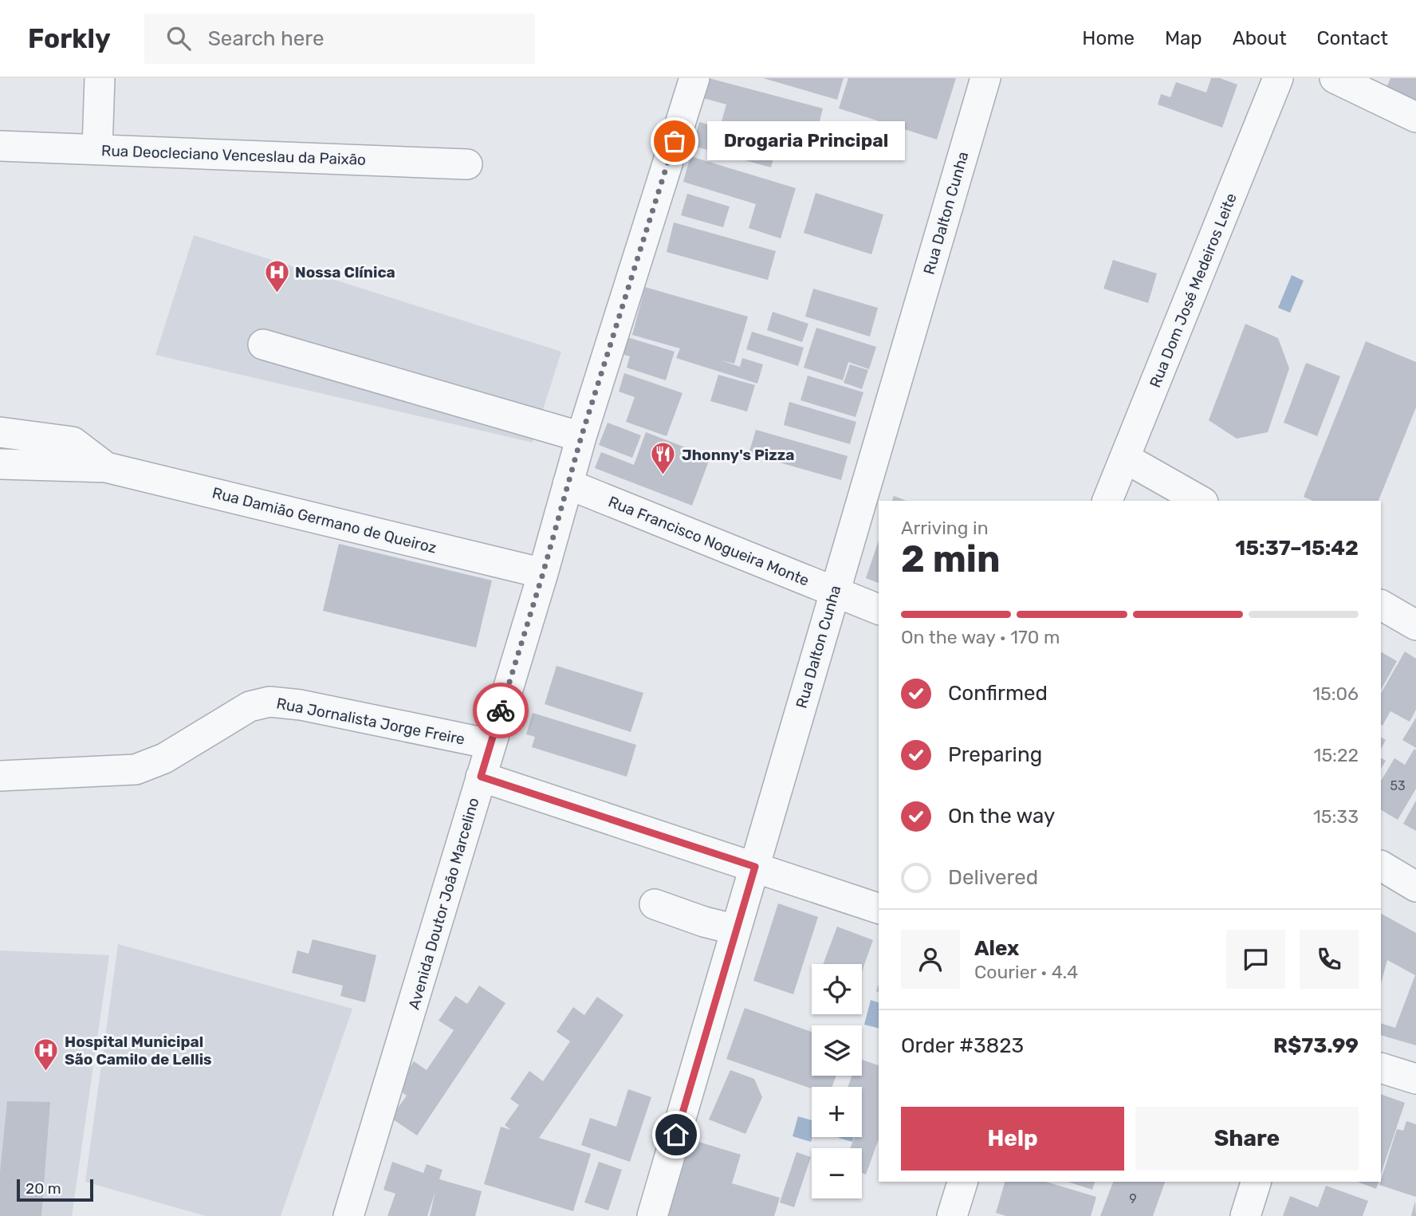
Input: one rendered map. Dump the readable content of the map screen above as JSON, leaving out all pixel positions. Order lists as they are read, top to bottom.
{
  "streets": {
    "street": [
      "Rua Deocleciano Venceslau da Paixão",
      "Rua Dalton Cunha",
      "Rua Dom José Medeiros Leite",
      "Rua Damião Germano de Queiroz",
      "Rua Francisco Nogueira Monte",
      "Rua Jornalista Jorge Freire",
      "Avenida Doutor João Marcelino"
    ]
  },
  "crossings": [
    ["Rua Dalton Cunha", "Rua Francisco Nogueira Monte"],
    ["Rua Damião Germano de Queiroz", "Avenida Doutor João Marcelino"],
    ["Rua Francisco Nogueira Monte", "Avenida Doutor João Marcelino"],
    ["Rua Jornalista Jorge Freire", "Avenida Doutor João Marcelino"]
  ],
  "places": {
    "other": ["Drogaria Principal"],
    "hospital": ["Nossa Clínica", "Hospital Municipal São Camilo de Lellis"],
    "restaurant": ["Jhonny's Pizza"]
  },
  "house_numbers": ["53", "9"],
  "scale_bar": "20 m",
  "page": {
    "header": "Forkly",
    "search": "Search here",
    "nav": [
      "Home",
      "Map",
      "About",
      "Contact"
    ],
    "bubble": "Drogaria Principal",
    "heading": ["2 min", "Arriving in", "15:37–15:42"],
    "panel": [
      "Alex",
      "Courier · 4.4",
      "Order #3823",
      "R$73.99"
    ],
    "bar": "On the way · 170 m",
    "list": [
      ["Confirmed", "15:06"],
      ["Preparing", "15:22"],
      ["On the way", "15:33"],
      "Delivered"
    ],
    "map_buttons": ["+", "−"],
    "buttons": ["Help", "Share"],
    "scale": "20 m"
  }
}
